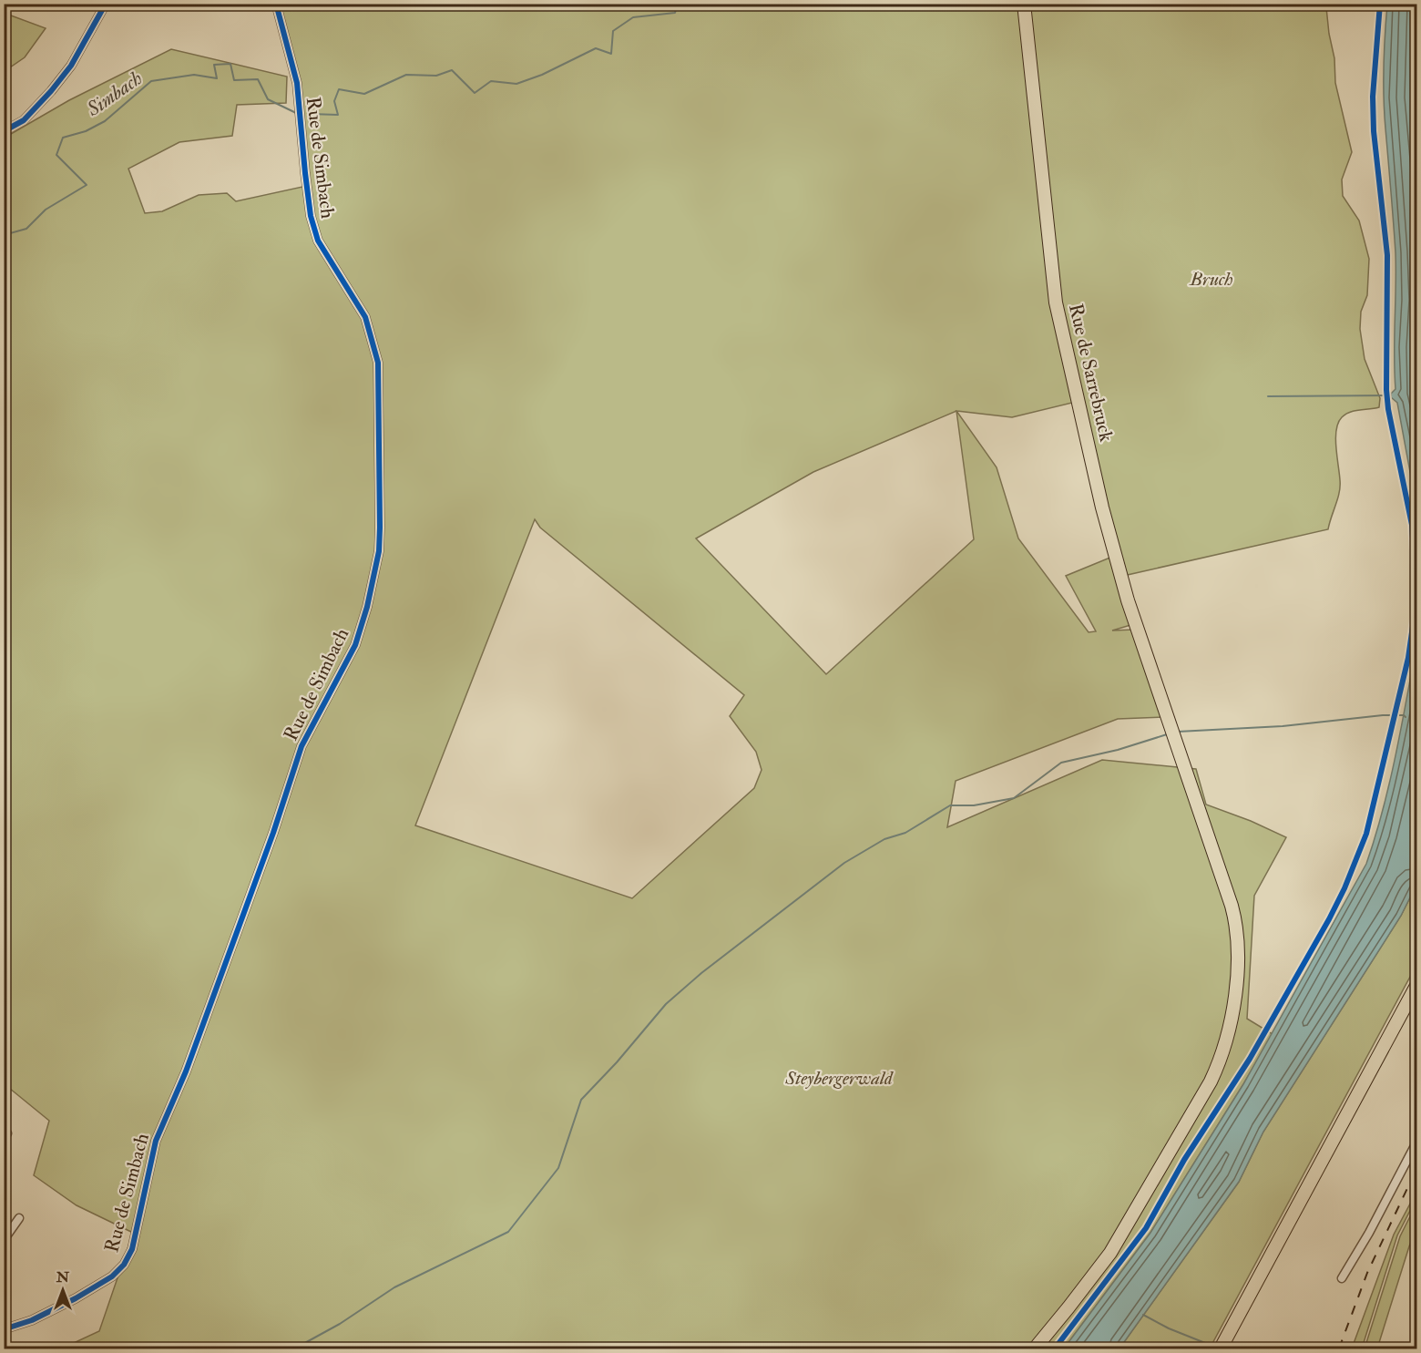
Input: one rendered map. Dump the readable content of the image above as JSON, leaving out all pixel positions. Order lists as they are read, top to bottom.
{
  "streets": {
    "main road": ["Rue de Sarrebruck"],
    "street": ["Rue de Simbach"]
  },
  "water": ["Simbach"],
  "parks": ["Bruch", "Steybergerwald"],
  "north": "top"
}
